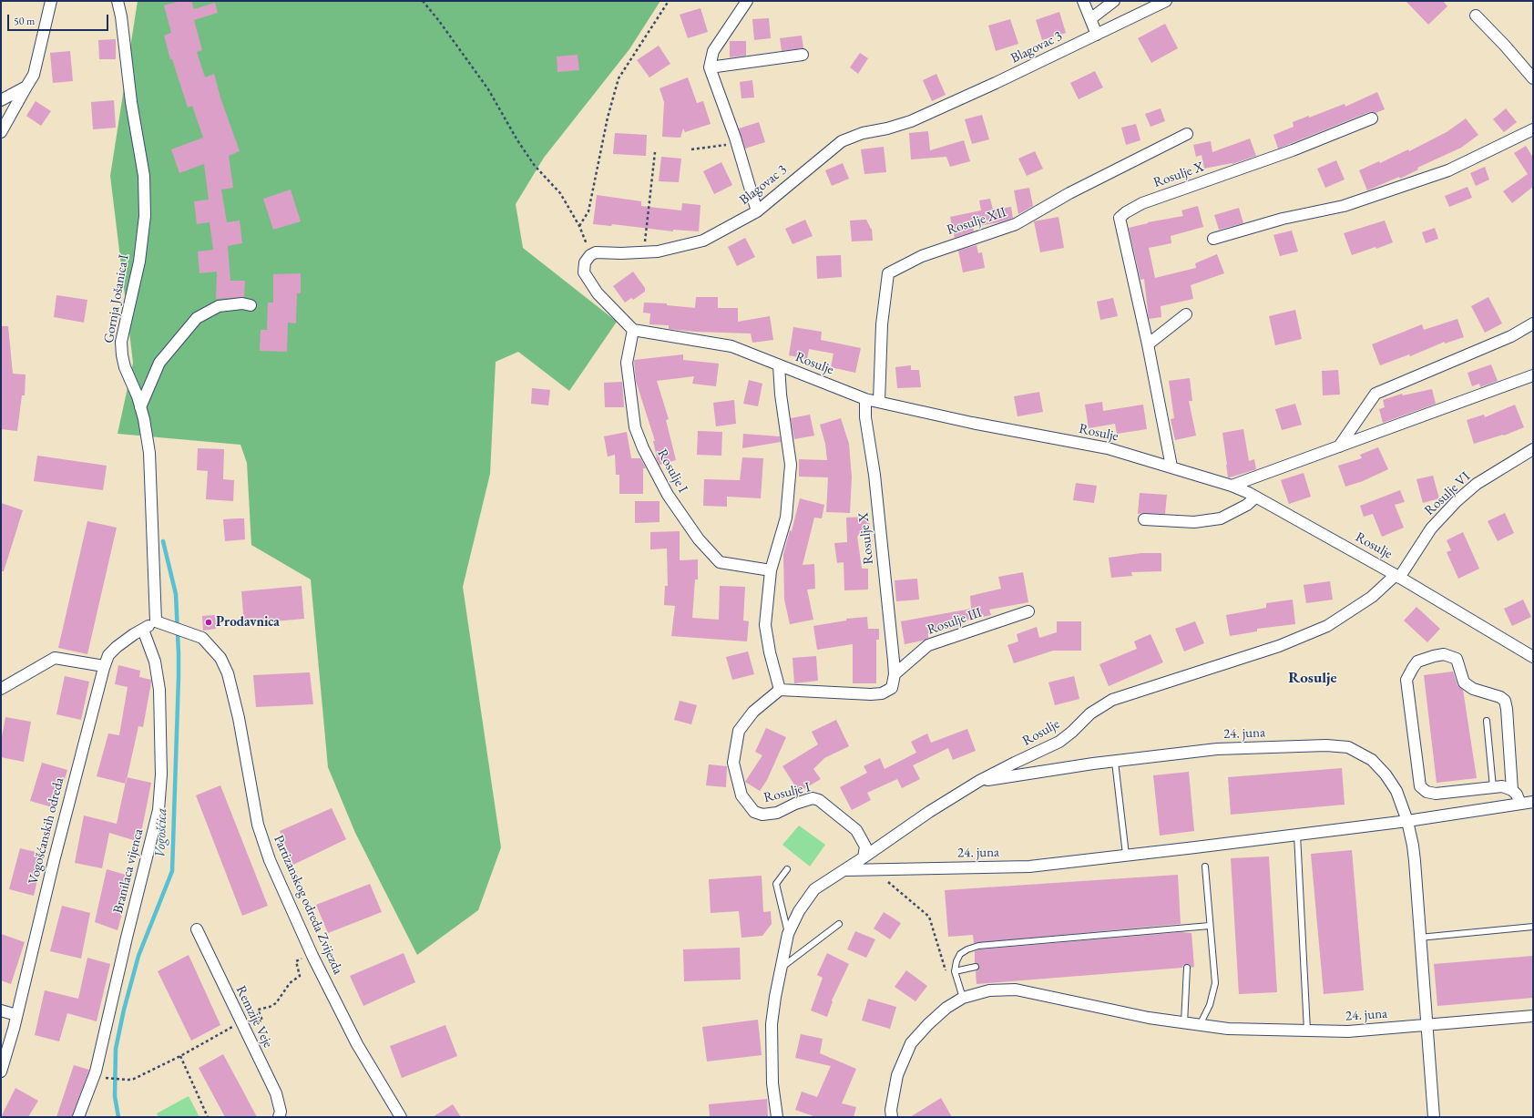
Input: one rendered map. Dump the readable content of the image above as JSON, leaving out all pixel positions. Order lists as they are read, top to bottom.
{
  "streets": {
    "street": [
      "Blagovac 3",
      "Rosulje X",
      "Rosulje XII",
      "Gornja Jošanica I",
      "Rosulje",
      "Rosulje I",
      "Rosulje VI",
      "Rosulje III",
      "24. juna",
      "Vogošćanskih odreda",
      "Branilaca vijenca",
      "Partizanskog odreda Zvijezda",
      "Remzije Veje"
    ]
  },
  "crossings": [
    ["Rosulje X", "Rosulje"],
    ["Rosulje X", "Rosulje III"],
    ["Rosulje XII", "Rosulje"],
    ["Gornja Jošanica I", "Vogošćanskih odreda"],
    ["Gornja Jošanica I", "Partizanskog odreda Zvijezda"],
    ["Rosulje", "Rosulje I"],
    ["Rosulje", "Rosulje VI"],
    ["Rosulje", "24. juna"],
    ["Rosulje I", "Rosulje III"],
    ["Vogošćanskih odreda", "Branilaca vijenca"],
    ["Vogošćanskih odreda", "Partizanskog odreda Zvijezda"]
  ],
  "districts": ["Rosulje"],
  "water": ["Vogošćica"],
  "places": ["Prodavnica"],
  "scale_bar": "50 m"
}
